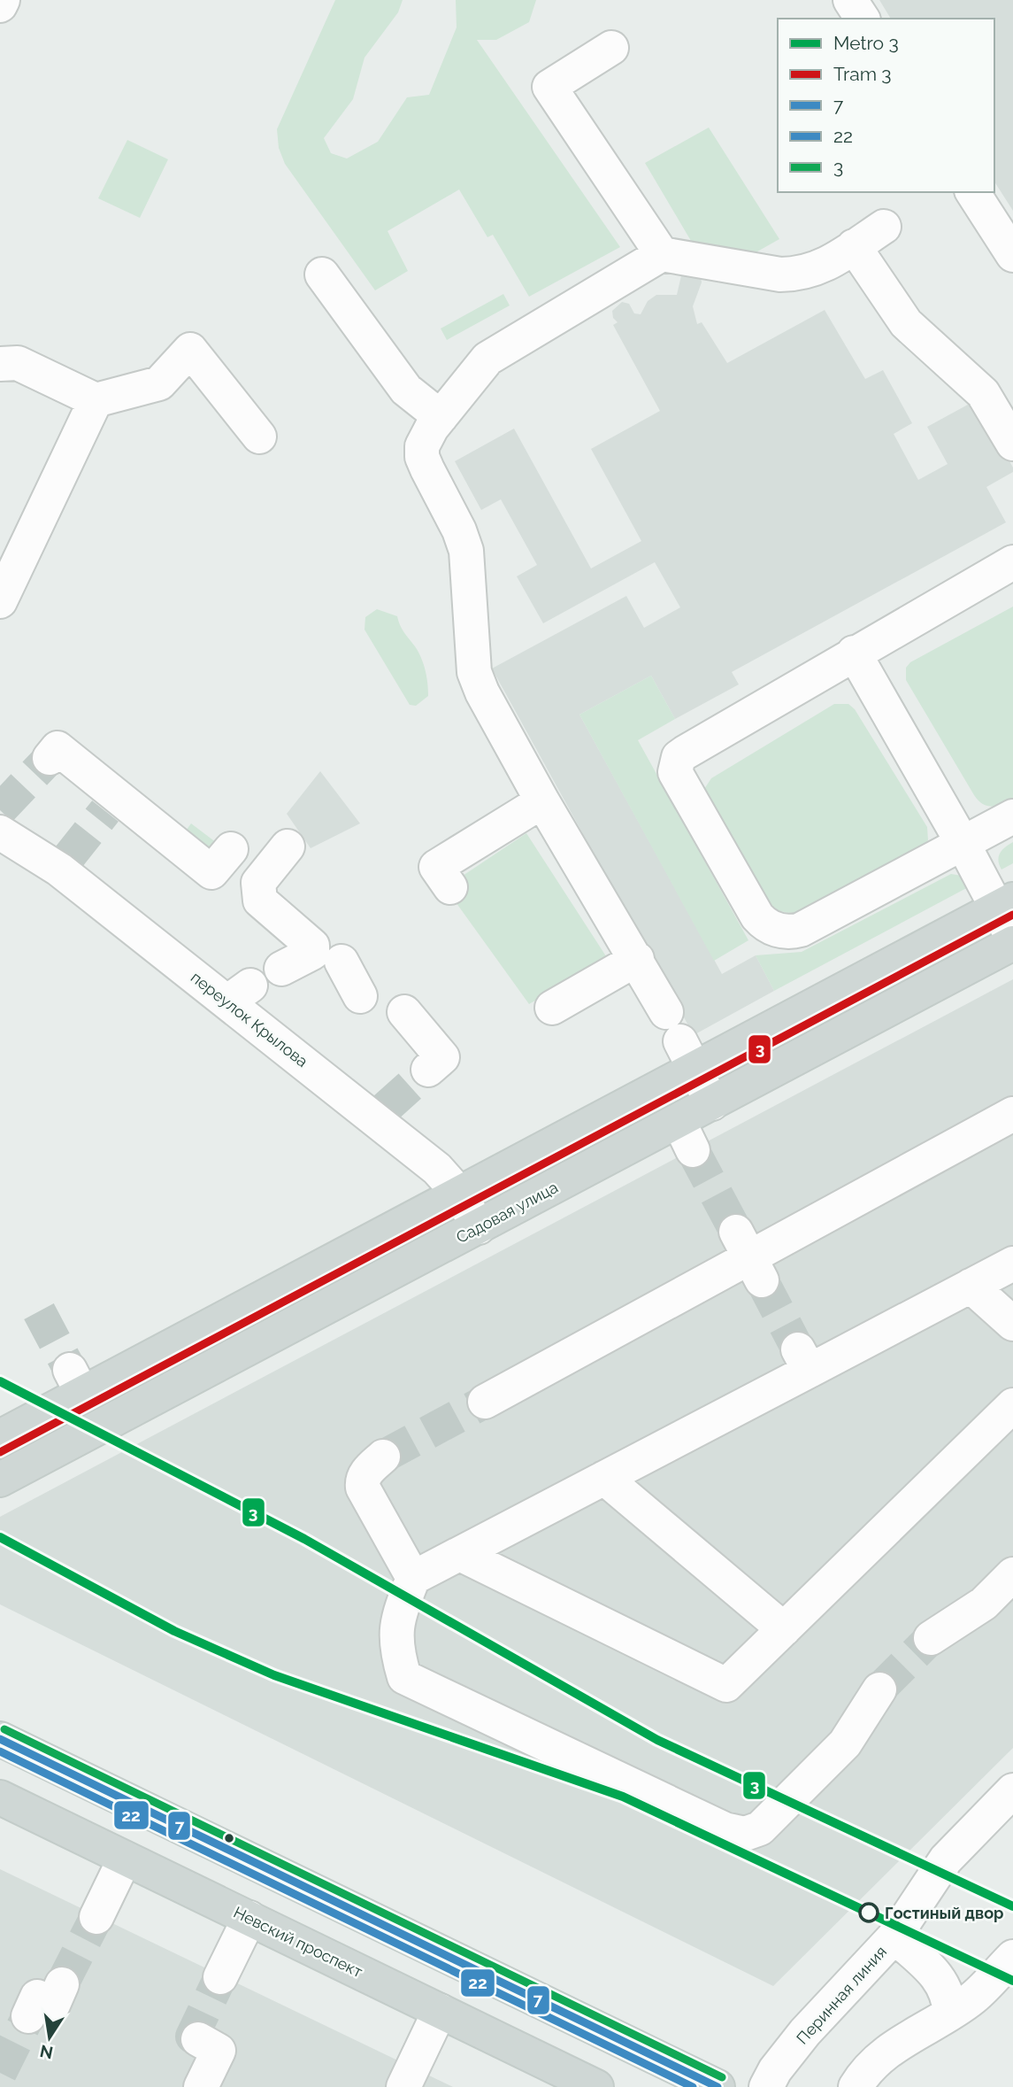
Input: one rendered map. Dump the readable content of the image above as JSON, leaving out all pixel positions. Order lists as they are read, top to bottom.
{
  "streets": {
    "main road": ["Садовая улица", "Невский проспект"],
    "street": ["переулок Крылова", "Перинная линия"]
  },
  "crossings": [
    ["переулок Крылова", "Садовая улица"]
  ],
  "places": ["Гостиный двор"],
  "lines": [
    "tram line 3",
    "metro line 3",
    "transit line 3",
    "transit line 7",
    "transit line 22"
  ],
  "legend": [
    "Metro 3",
    "Tram 3",
    "7",
    "22",
    "3"
  ],
  "north": "bottom"
}
